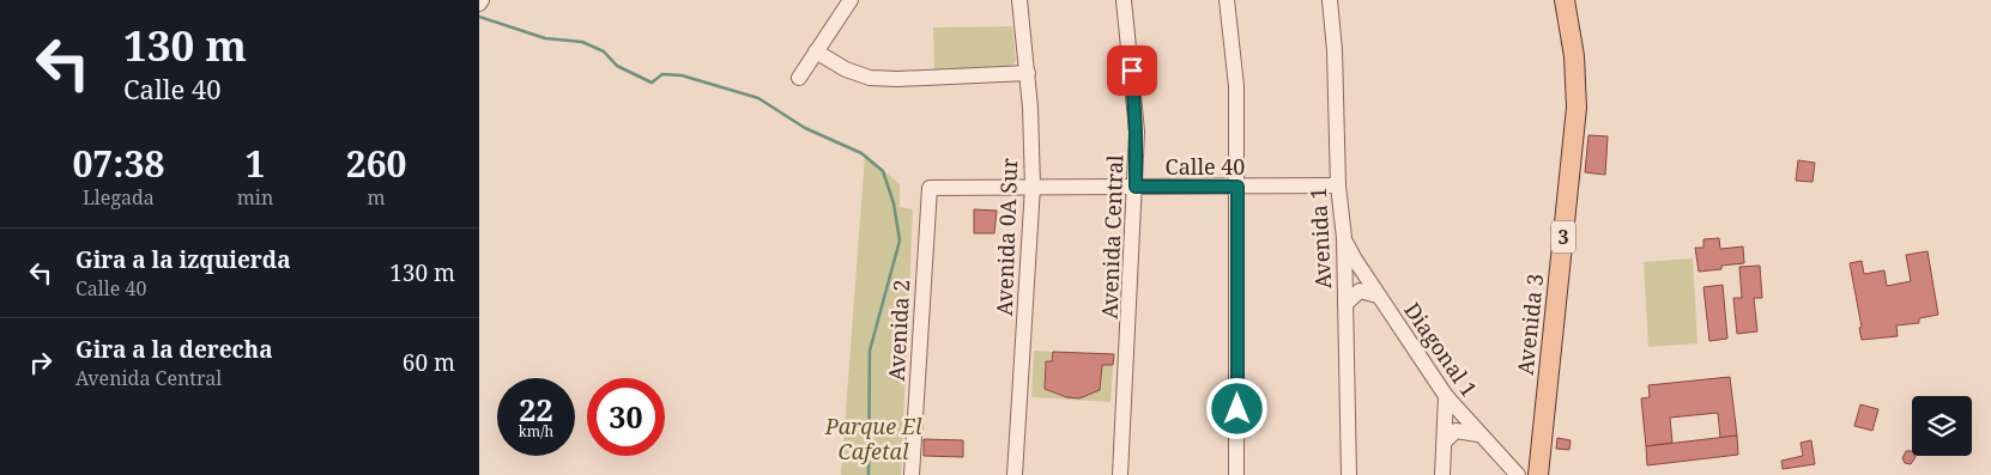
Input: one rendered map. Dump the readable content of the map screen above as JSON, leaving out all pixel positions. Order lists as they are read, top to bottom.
{
  "streets": {
    "main road": ["3", "Avenida 3"],
    "street": [
      "Calle 40",
      "Avenida 0A Sur",
      "Avenida Central",
      "Avenida 1",
      "Avenida 2",
      "Diagonal 1"
    ]
  },
  "crossings": [
    ["Calle 40", "Avenida 0A Sur"],
    ["Calle 40", "Avenida Central"],
    ["Calle 40", "Avenida 1"],
    ["Calle 40", "Avenida 2"],
    ["Avenida 1", "Diagonal 1"]
  ],
  "parks": ["Parque El Cafetal"],
  "page": {
    "turn": ["130 m", "Calle 40"],
    "eta": [
      "07:38",
      "Llegada",
      "1",
      "min",
      "260",
      "m"
    ],
    "list": [
      {
        "name": "Gira a la izquierda",
        "note": "Calle 40",
        "value": "130 m"
      },
      {
        "name": "Gira a la derecha",
        "note": "Avenida Central",
        "value": "60 m"
      }
    ],
    "speed": "22 km/h",
    "limit": "30"
  }
}
